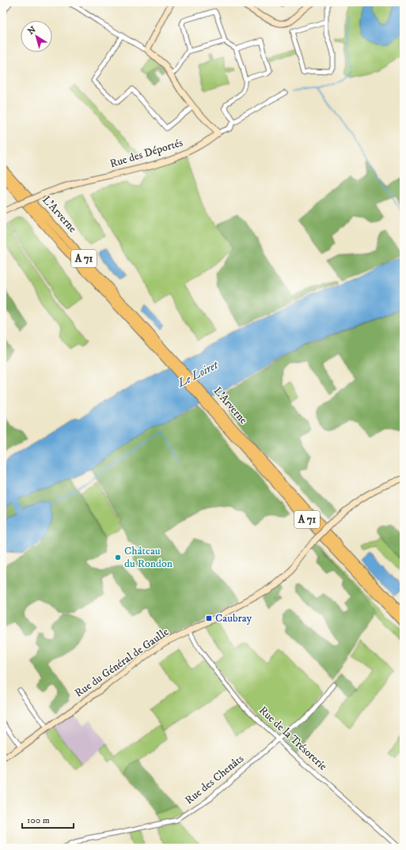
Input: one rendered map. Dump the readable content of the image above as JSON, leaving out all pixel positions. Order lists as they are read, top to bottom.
{
  "streets": {
    "highway": ["L'Arverne", "A 71"],
    "main road": ["Rue des Déportés", "Rue du Général de Gaulle"],
    "street": ["Rue de la Trésorerie", "Rue des Chenâts"]
  },
  "crossings": [
    ["Rue du Général de Gaulle", "Rue de la Trésorerie"],
    ["Rue de la Trésorerie", "Rue des Chenâts"]
  ],
  "water": ["Le Loiret"],
  "places": {
    "other": ["Château du Rondon"],
    "transit": ["Caubray"]
  },
  "scale_bar": "100 m",
  "north": "top left"
}
